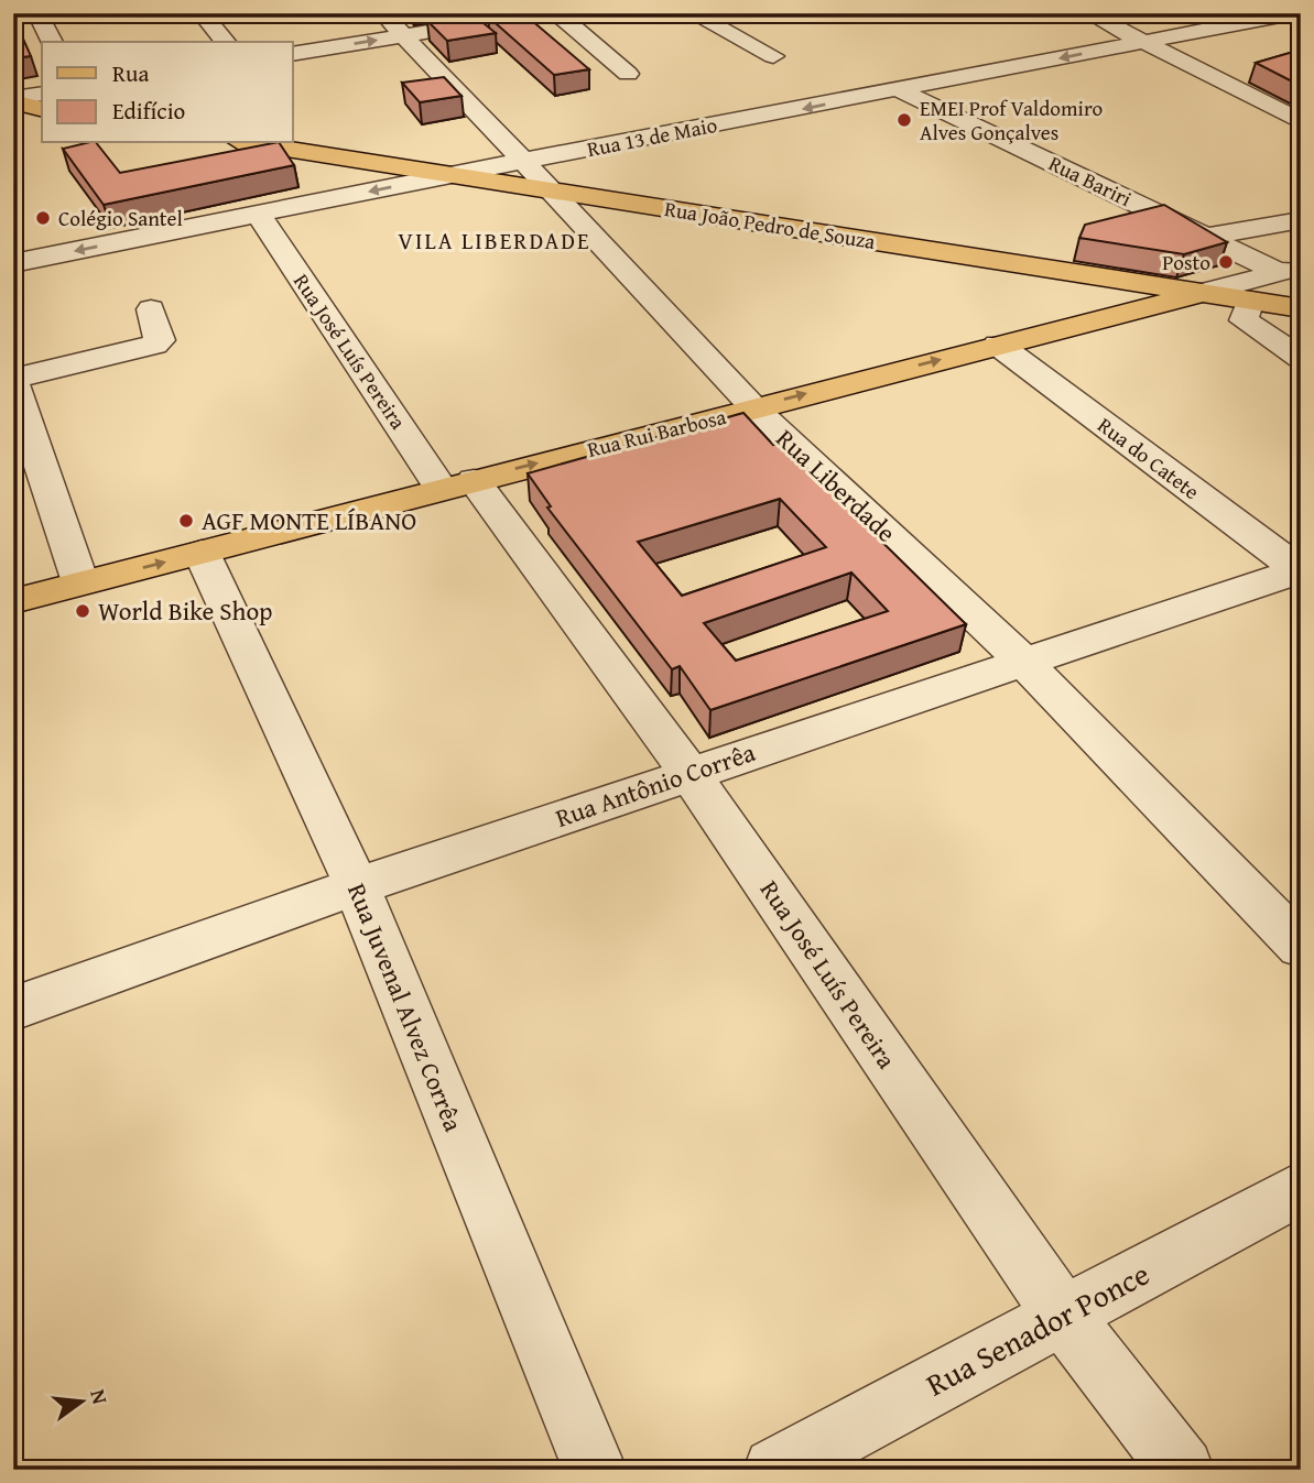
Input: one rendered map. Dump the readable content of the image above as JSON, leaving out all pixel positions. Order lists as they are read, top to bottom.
{
  "streets": {
    "main road": ["Rua João Pedro de Souza", "Rua Rui Barbosa"],
    "street": [
      "Rua 13 de Maio",
      "Rua Bariri",
      "Rua José Luís Pereira",
      "Rua do Catete",
      "Rua Liberdade",
      "Rua Antônio Corrêa",
      "Rua Juvenal Alvez Corrêa",
      "Rua Senador Ponce"
    ]
  },
  "crossings": [
    ["Rua 13 de Maio", "Rua Bariri"],
    ["Rua 13 de Maio", "Rua João Pedro de Souza"],
    ["Rua 13 de Maio", "Rua José Luís Pereira"],
    ["Rua 13 de Maio", "Rua Liberdade"],
    ["Rua Bariri", "Rua Rui Barbosa"],
    ["Rua João Pedro de Souza", "Rua Rui Barbosa"],
    ["Rua João Pedro de Souza", "Rua Liberdade"],
    ["Rua José Luís Pereira", "Rua Rui Barbosa"],
    ["Rua José Luís Pereira", "Rua Antônio Corrêa"],
    ["Rua José Luís Pereira", "Rua Senador Ponce"],
    ["Rua Rui Barbosa", "Rua do Catete"],
    ["Rua Rui Barbosa", "Rua Liberdade"],
    ["Rua Rui Barbosa", "Rua Juvenal Alvez Corrêa"],
    ["Rua do Catete", "Rua Antônio Corrêa"],
    ["Rua Liberdade", "Rua Antônio Corrêa"],
    ["Rua Antônio Corrêa", "Rua Juvenal Alvez Corrêa"]
  ],
  "one_way": ["Rua 13 de Maio", "Rua Rui Barbosa"],
  "districts": ["VILA LIBERDADE"],
  "places": [
    "EMEI Prof Valdomiro Alves Gonçalves",
    "Colégio Santel",
    "Posto",
    "AGF MONTE LÍBANO",
    "World Bike Shop"
  ],
  "legend": ["Rua", "Edifício"],
  "north": "right"
}
